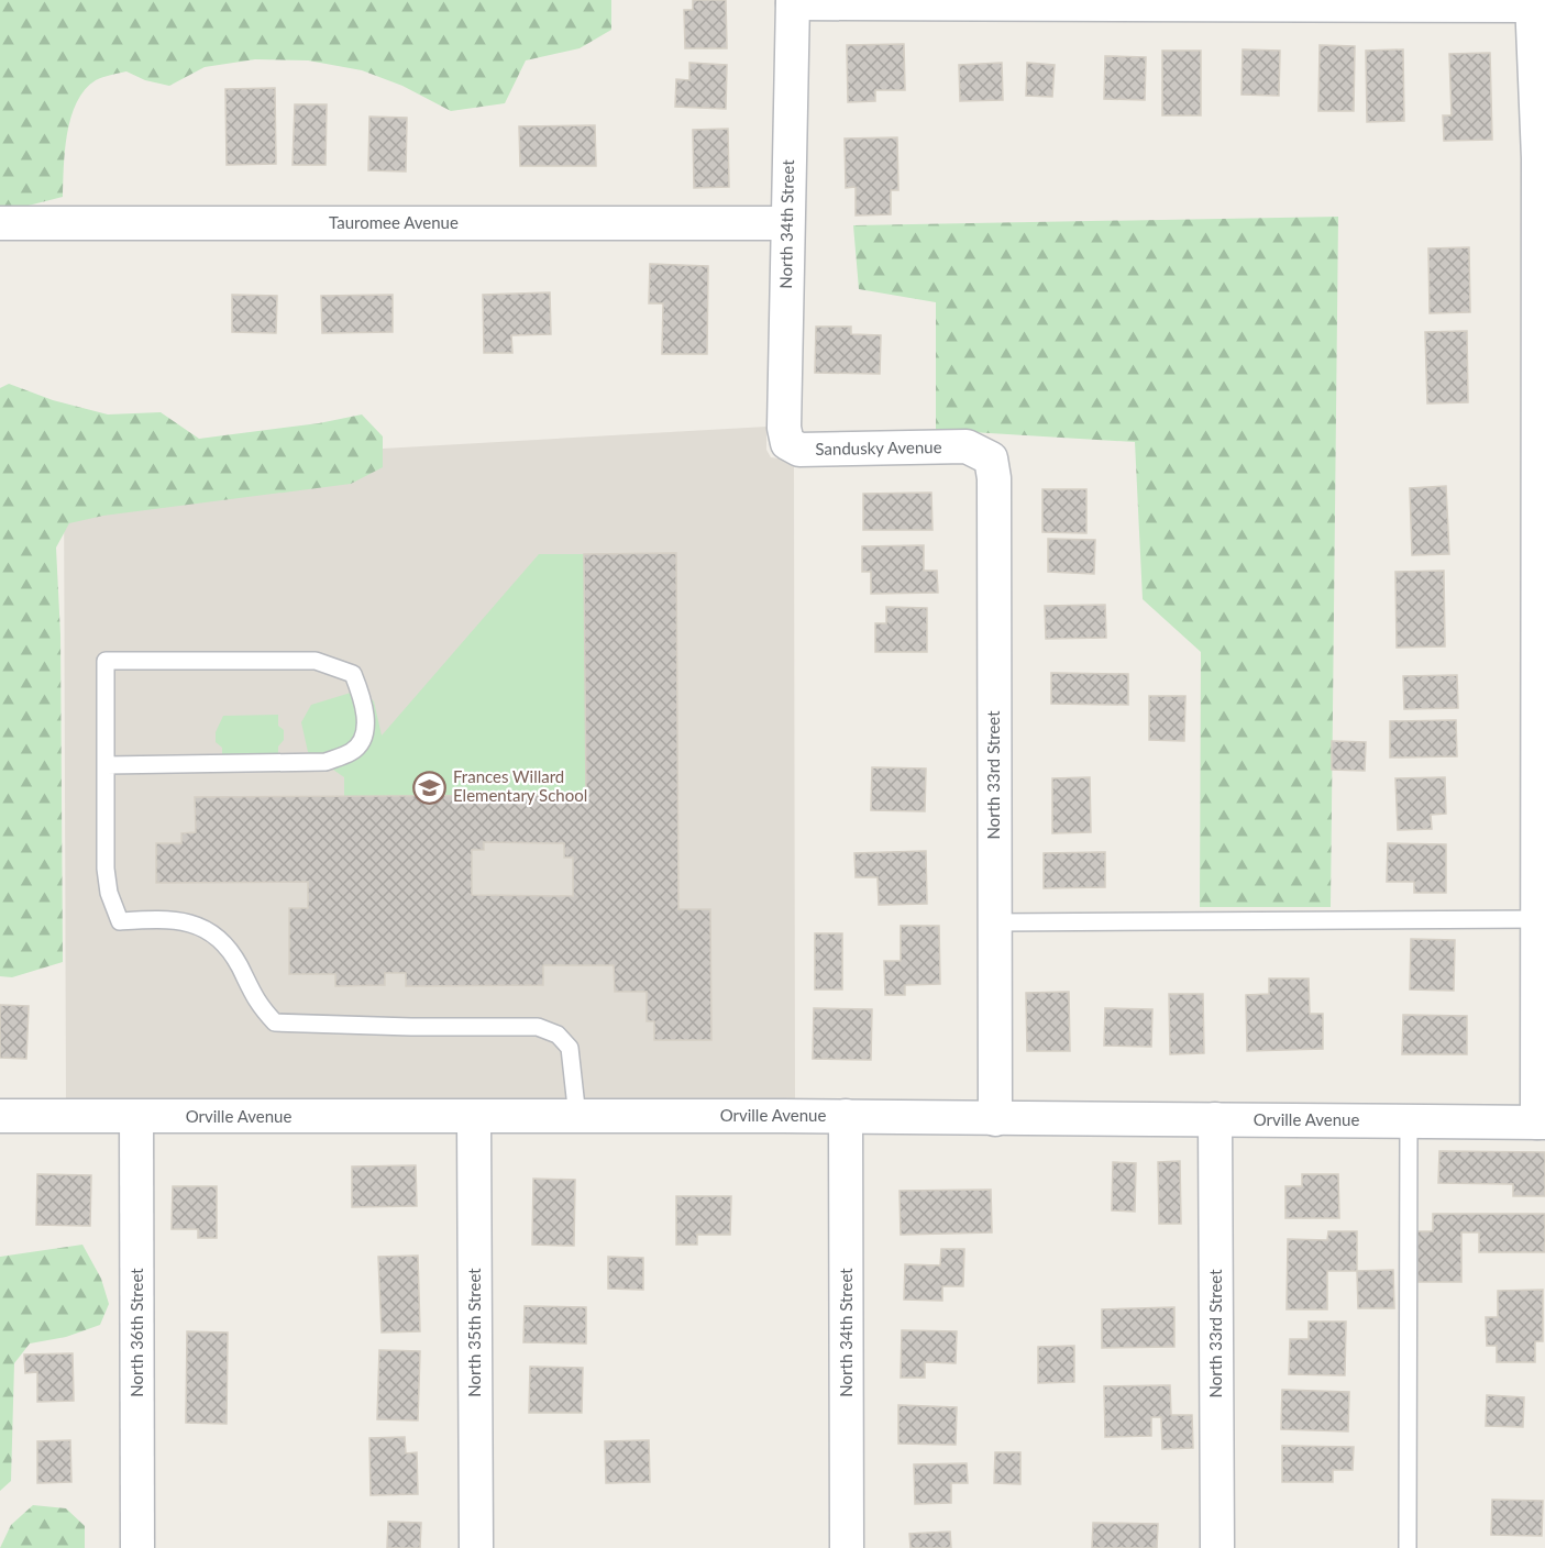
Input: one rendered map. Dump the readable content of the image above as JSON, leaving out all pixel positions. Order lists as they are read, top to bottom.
{
  "streets": {
    "street": [
      "Tauromee Avenue",
      "North 34th Street",
      "Sandusky Avenue",
      "North 33rd Street",
      "Orville Avenue",
      "North 36th Street",
      "North 35th Street"
    ]
  },
  "crossings": [
    ["Tauromee Avenue", "North 34th Street"],
    ["North 34th Street", "Sandusky Avenue"],
    ["North 34th Street", "Orville Avenue"],
    ["Sandusky Avenue", "North 33rd Street"],
    ["North 33rd Street", "Orville Avenue"],
    ["Orville Avenue", "North 36th Street"],
    ["Orville Avenue", "North 35th Street"]
  ],
  "places": {
    "school or university": ["Frances Willard Elementary School"]
  }
}
